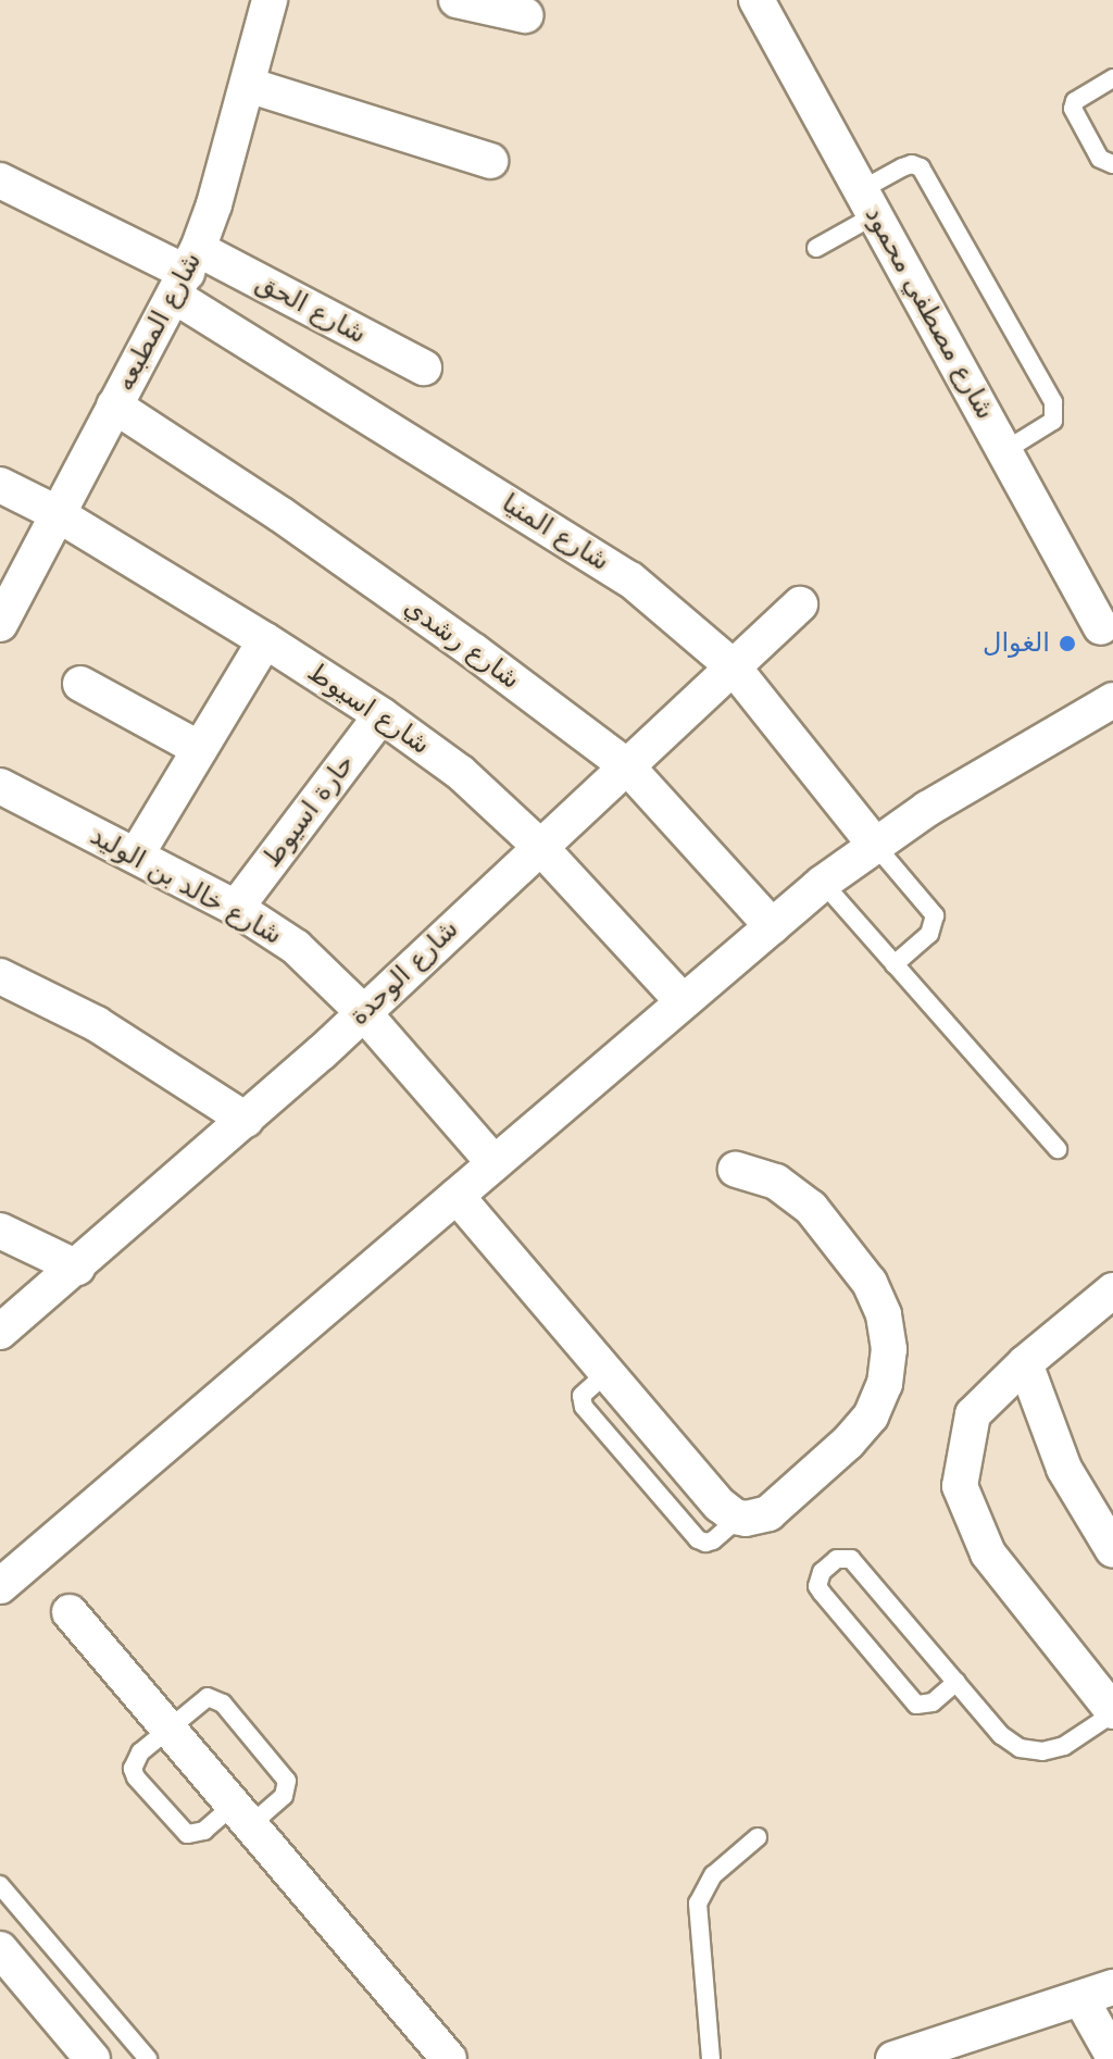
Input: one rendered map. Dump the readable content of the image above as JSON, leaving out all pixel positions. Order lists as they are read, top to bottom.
{
  "streets": {
    "street": [
      "شارع الحق",
      "شارع مصطفي محمود",
      "شارع المطبعه",
      "شارع المنيا",
      "شارع رشدي",
      "شارع اسيوط",
      "حارة اسيوط",
      "شارع خالد بن الوليد",
      "شارع الوحدة"
    ]
  },
  "crossings": [
    ["شارع الحق", "شارع المطبعه"],
    ["شارع الحق", "شارع المنيا"],
    ["شارع المطبعه", "شارع المنيا"],
    ["شارع المطبعه", "شارع رشدي"],
    ["شارع المطبعه", "شارع اسيوط"],
    ["شارع المنيا", "شارع الوحدة"],
    ["شارع رشدي", "شارع الوحدة"],
    ["شارع اسيوط", "حارة اسيوط"],
    ["شارع اسيوط", "شارع الوحدة"],
    ["حارة اسيوط", "شارع خالد بن الوليد"],
    ["شارع خالد بن الوليد", "شارع الوحدة"]
  ],
  "places": ["الغوال"]
}
